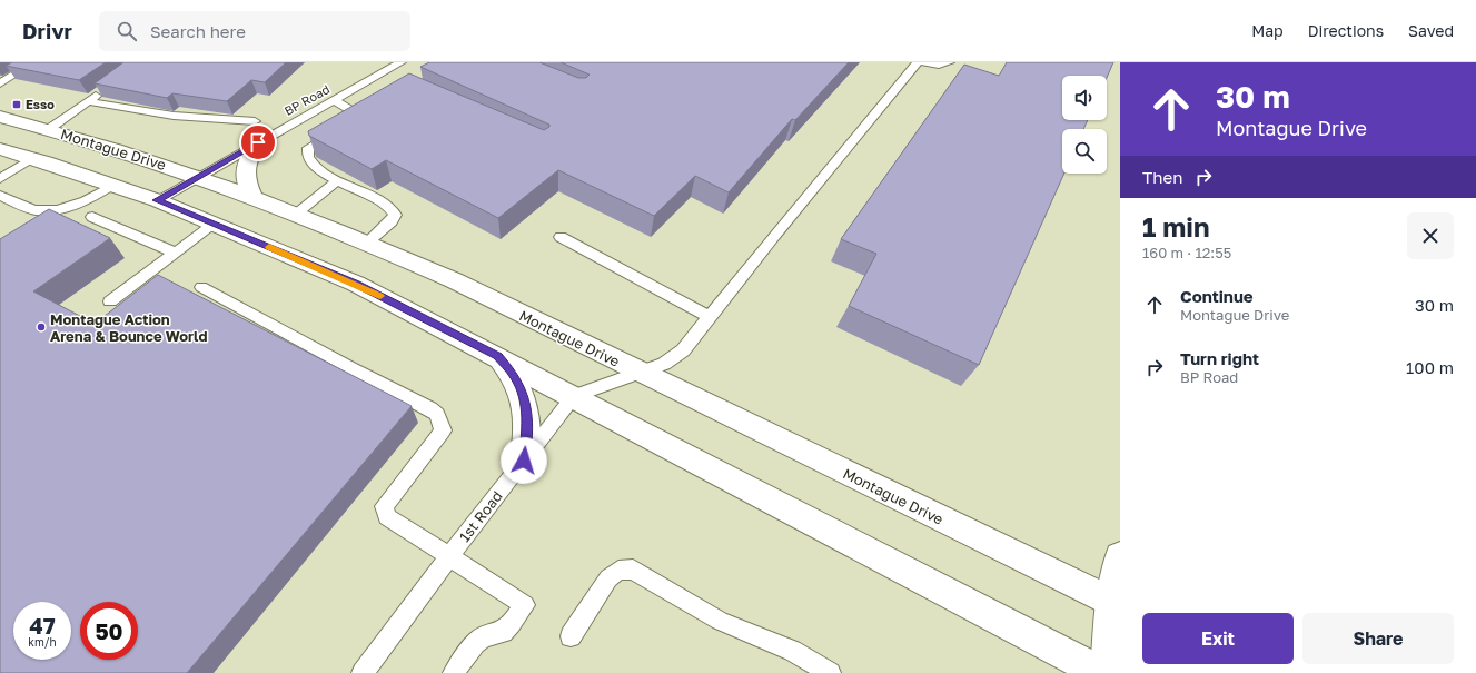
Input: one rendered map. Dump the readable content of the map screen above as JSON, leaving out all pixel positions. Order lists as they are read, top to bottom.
{
  "streets": {
    "main road": ["Montague Drive"],
    "lane": ["BP Road", "1st Road"]
  },
  "crossings": [
    ["BP Road", "Montague Drive"]
  ],
  "places": {
    "transit": ["Esso"],
    "other": ["Montague Action Arena & Bounce World"]
  },
  "page": {
    "header": "Drivr",
    "search": "Search here",
    "nav": ["Map", "Directions", "Saved"],
    "turn": ["30 m", "Montague Drive"],
    "then": "Then",
    "heading": ["1 min", "160 m · 12:55"],
    "list": [
      {
        "name": "Continue",
        "note": "Montague Drive",
        "value": "30 m"
      },
      {
        "name": "Turn right",
        "note": "BP Road",
        "value": "100 m"
      }
    ],
    "speed": "47 km/h",
    "limit": "50",
    "buttons": ["Exit", "Share"]
  }
}
